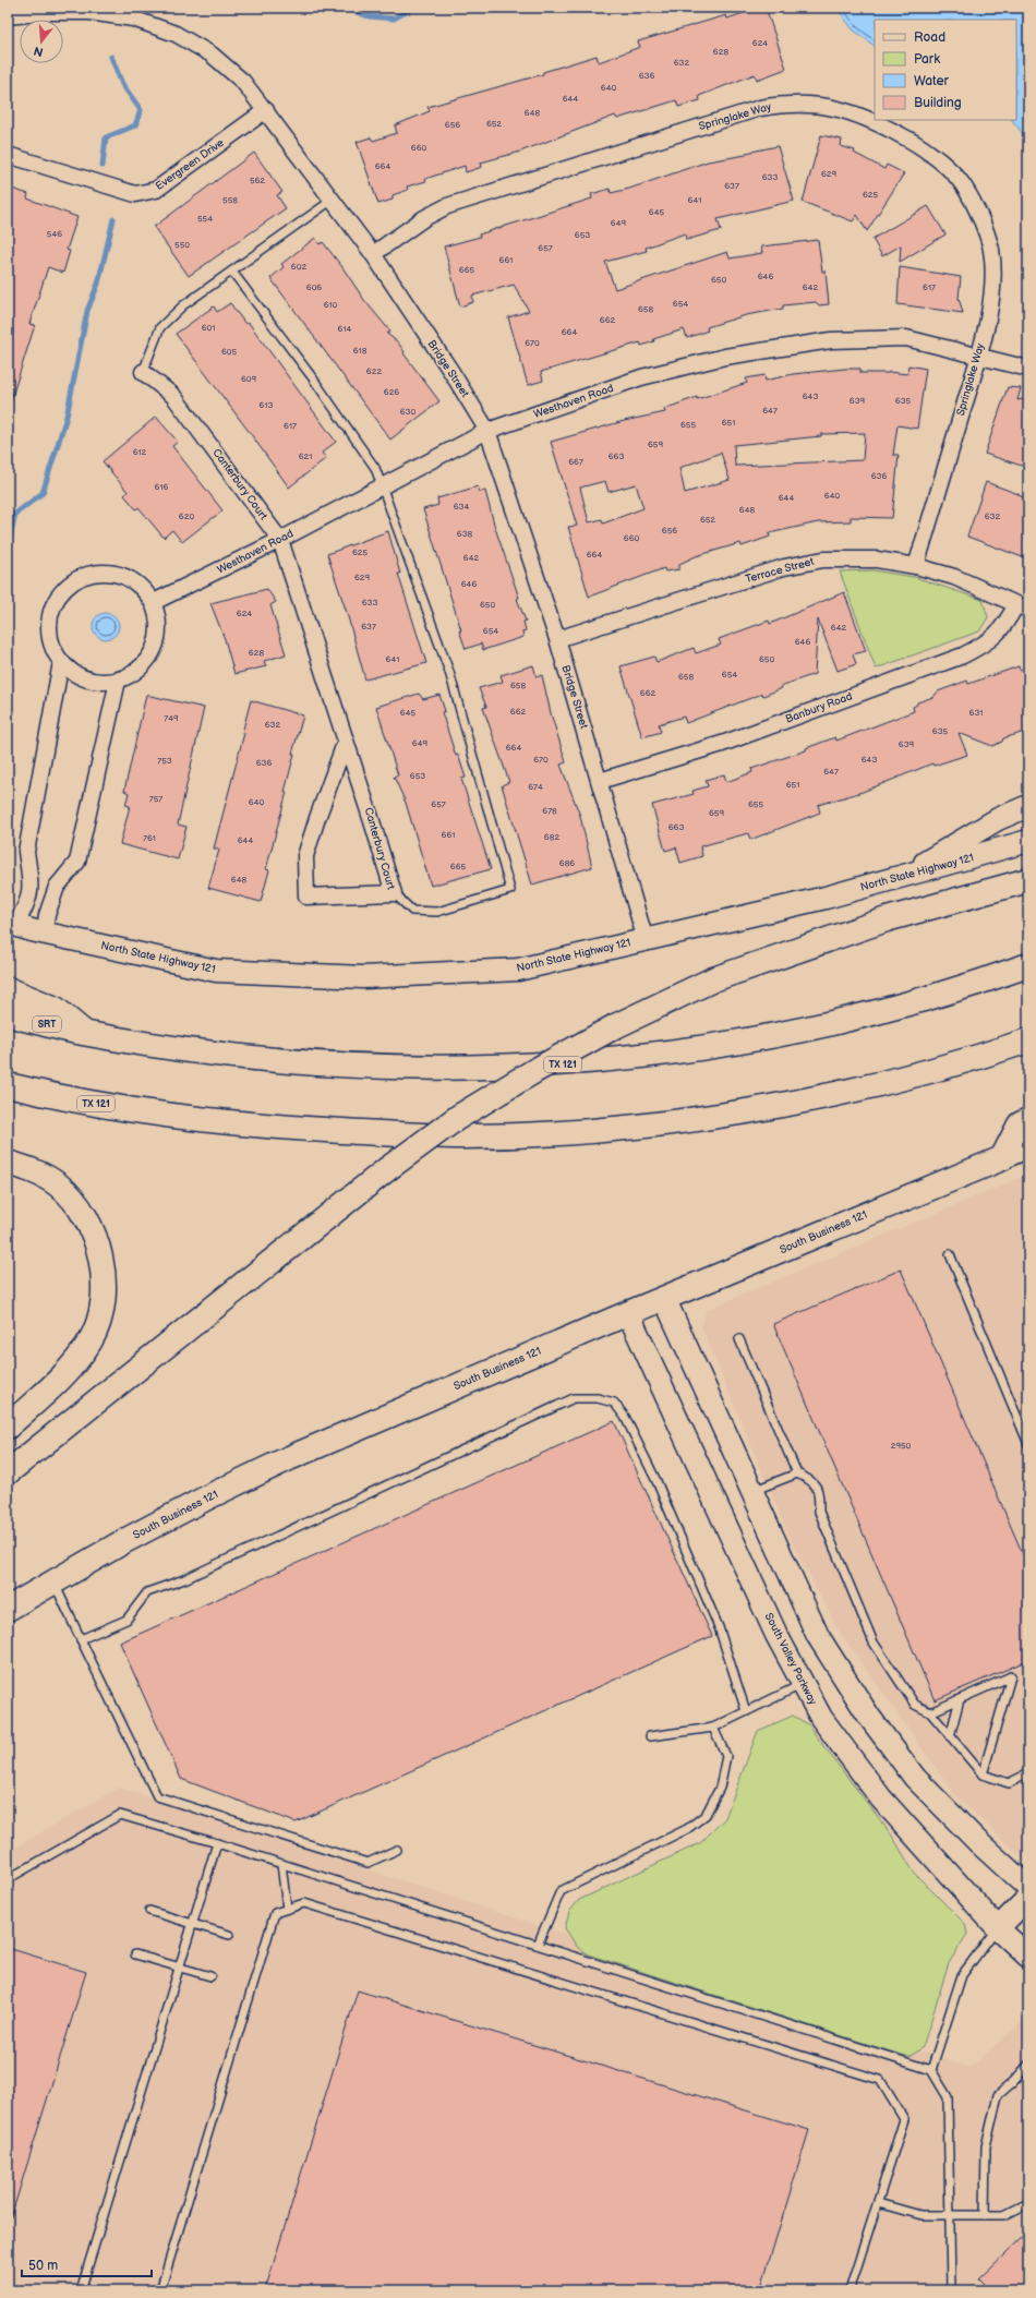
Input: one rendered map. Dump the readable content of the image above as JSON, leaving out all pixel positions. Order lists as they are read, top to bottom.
{
  "streets": {
    "main road": [
      "North State Highway 121",
      "SRT",
      "TX 121",
      "South Business 121",
      "South Valley Parkway"
    ],
    "street": [
      "Springlake Way",
      "Evergreen Drive",
      "Bridge Street",
      "Westhaven Road",
      "Canterbury Court",
      "Terrace Street",
      "Banbury Road"
    ]
  },
  "crossings": [
    ["Springlake Way", "Bridge Street"],
    ["Springlake Way", "Westhaven Road"],
    ["Springlake Way", "Terrace Street"],
    ["Evergreen Drive", "Bridge Street"],
    ["Bridge Street", "Westhaven Road"],
    ["Bridge Street", "Terrace Street"],
    ["Bridge Street", "Banbury Road"],
    ["Bridge Street", "North State Highway 121"],
    ["Westhaven Road", "Canterbury Court"],
    ["Terrace Street", "Banbury Road"],
    ["SRT", "TX 121"],
    ["South Business 121", "South Valley Parkway"]
  ],
  "house_numbers": [
    "624",
    "628",
    "632",
    "636",
    "640",
    "644",
    "648",
    "652",
    "656",
    "660",
    "664",
    "629",
    "633",
    "562",
    "637",
    "625",
    "558",
    "641",
    "645",
    "554",
    "649",
    "546",
    "653",
    "550",
    "657",
    "661",
    "602",
    "665",
    "646",
    "650",
    "606",
    "642",
    "617",
    "654",
    "610",
    "658",
    "662",
    "601",
    "614",
    "664",
    "670",
    "618",
    "605",
    "622",
    "609",
    "626",
    "643",
    "639",
    "635",
    "613",
    "647",
    "630",
    "651",
    "655",
    "617",
    "659",
    "612",
    "621",
    "663",
    "667",
    "636",
    "616",
    "640",
    "644",
    "634",
    "648",
    "620",
    "632",
    "652",
    "656",
    "638",
    "660",
    "625",
    "664",
    "642",
    "629",
    "646",
    "633",
    "650",
    "624",
    "637",
    "642",
    "654",
    "646",
    "628",
    "641",
    "650",
    "654",
    "658",
    "658",
    "662",
    "662",
    "645",
    "631",
    "749",
    "632",
    "635",
    "649",
    "639",
    "664",
    "670",
    "643",
    "753",
    "636",
    "647",
    "653",
    "651",
    "674",
    "757",
    "640",
    "657",
    "655",
    "678",
    "659",
    "663",
    "661",
    "682",
    "761",
    "644",
    "686",
    "665",
    "648",
    "2950"
  ],
  "legend": [
    "Road",
    "Park",
    "Water",
    "Building"
  ],
  "scale_bar": "50 m",
  "north": "bottom"
}
